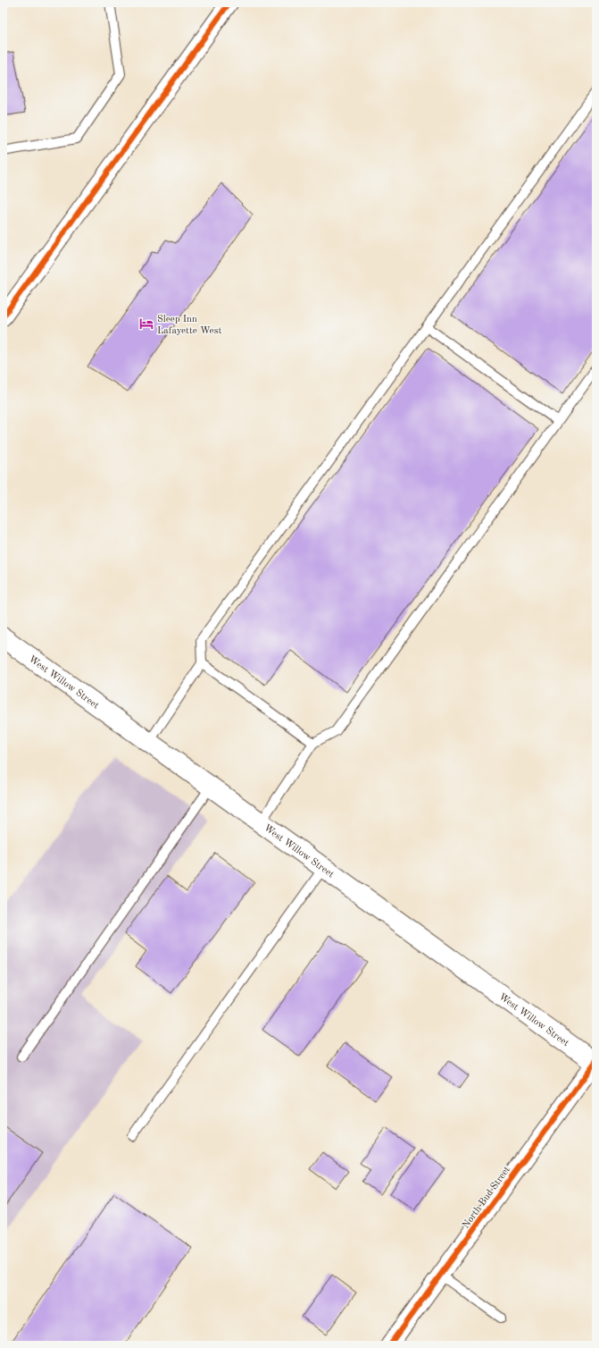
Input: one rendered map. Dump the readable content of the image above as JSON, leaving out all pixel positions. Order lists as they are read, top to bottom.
{
  "streets": {
    "main road": ["West Willow Street"],
    "street": ["North Bud Street"]
  },
  "crossings": [
    ["West Willow Street", "North Bud Street"]
  ],
  "places": {
    "hotel": ["Sleep Inn Lafayette West"]
  }
}
